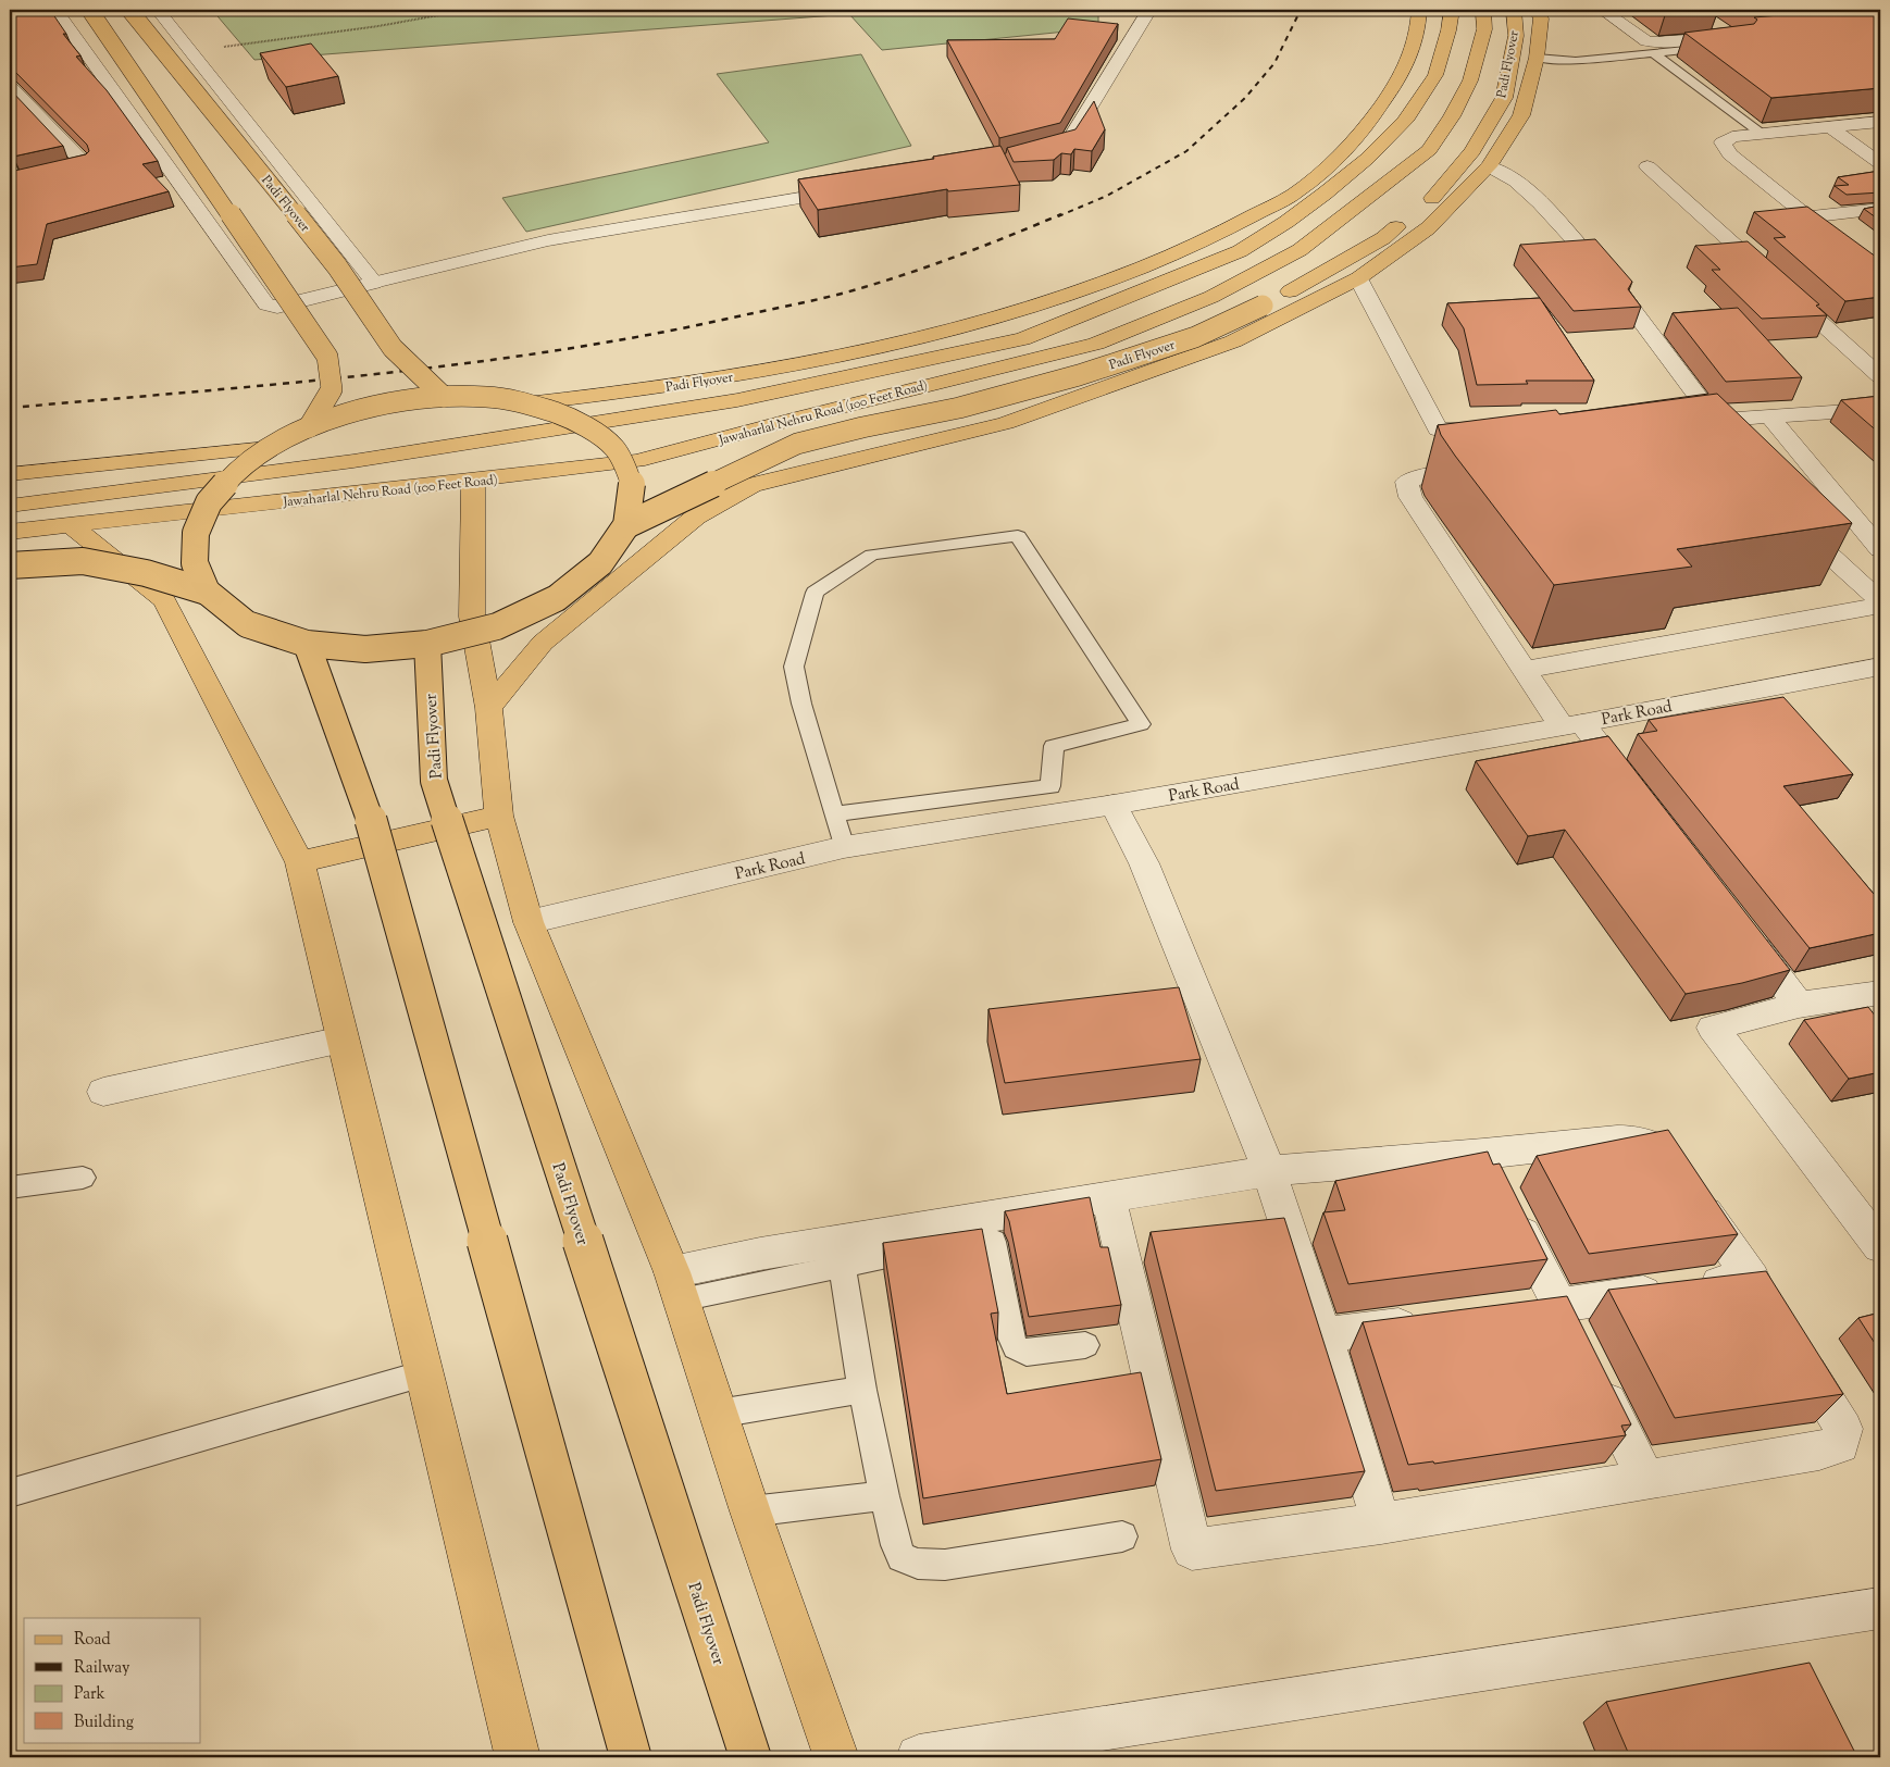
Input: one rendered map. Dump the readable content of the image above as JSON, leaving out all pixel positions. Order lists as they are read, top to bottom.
{
  "streets": {
    "main road": ["Padi Flyover", "Jawaharlal Nehru Road (100 Feet Road)"],
    "street": ["Park Road"]
  },
  "legend": [
    "Road",
    "Railway",
    "Park",
    "Building"
  ]
}
